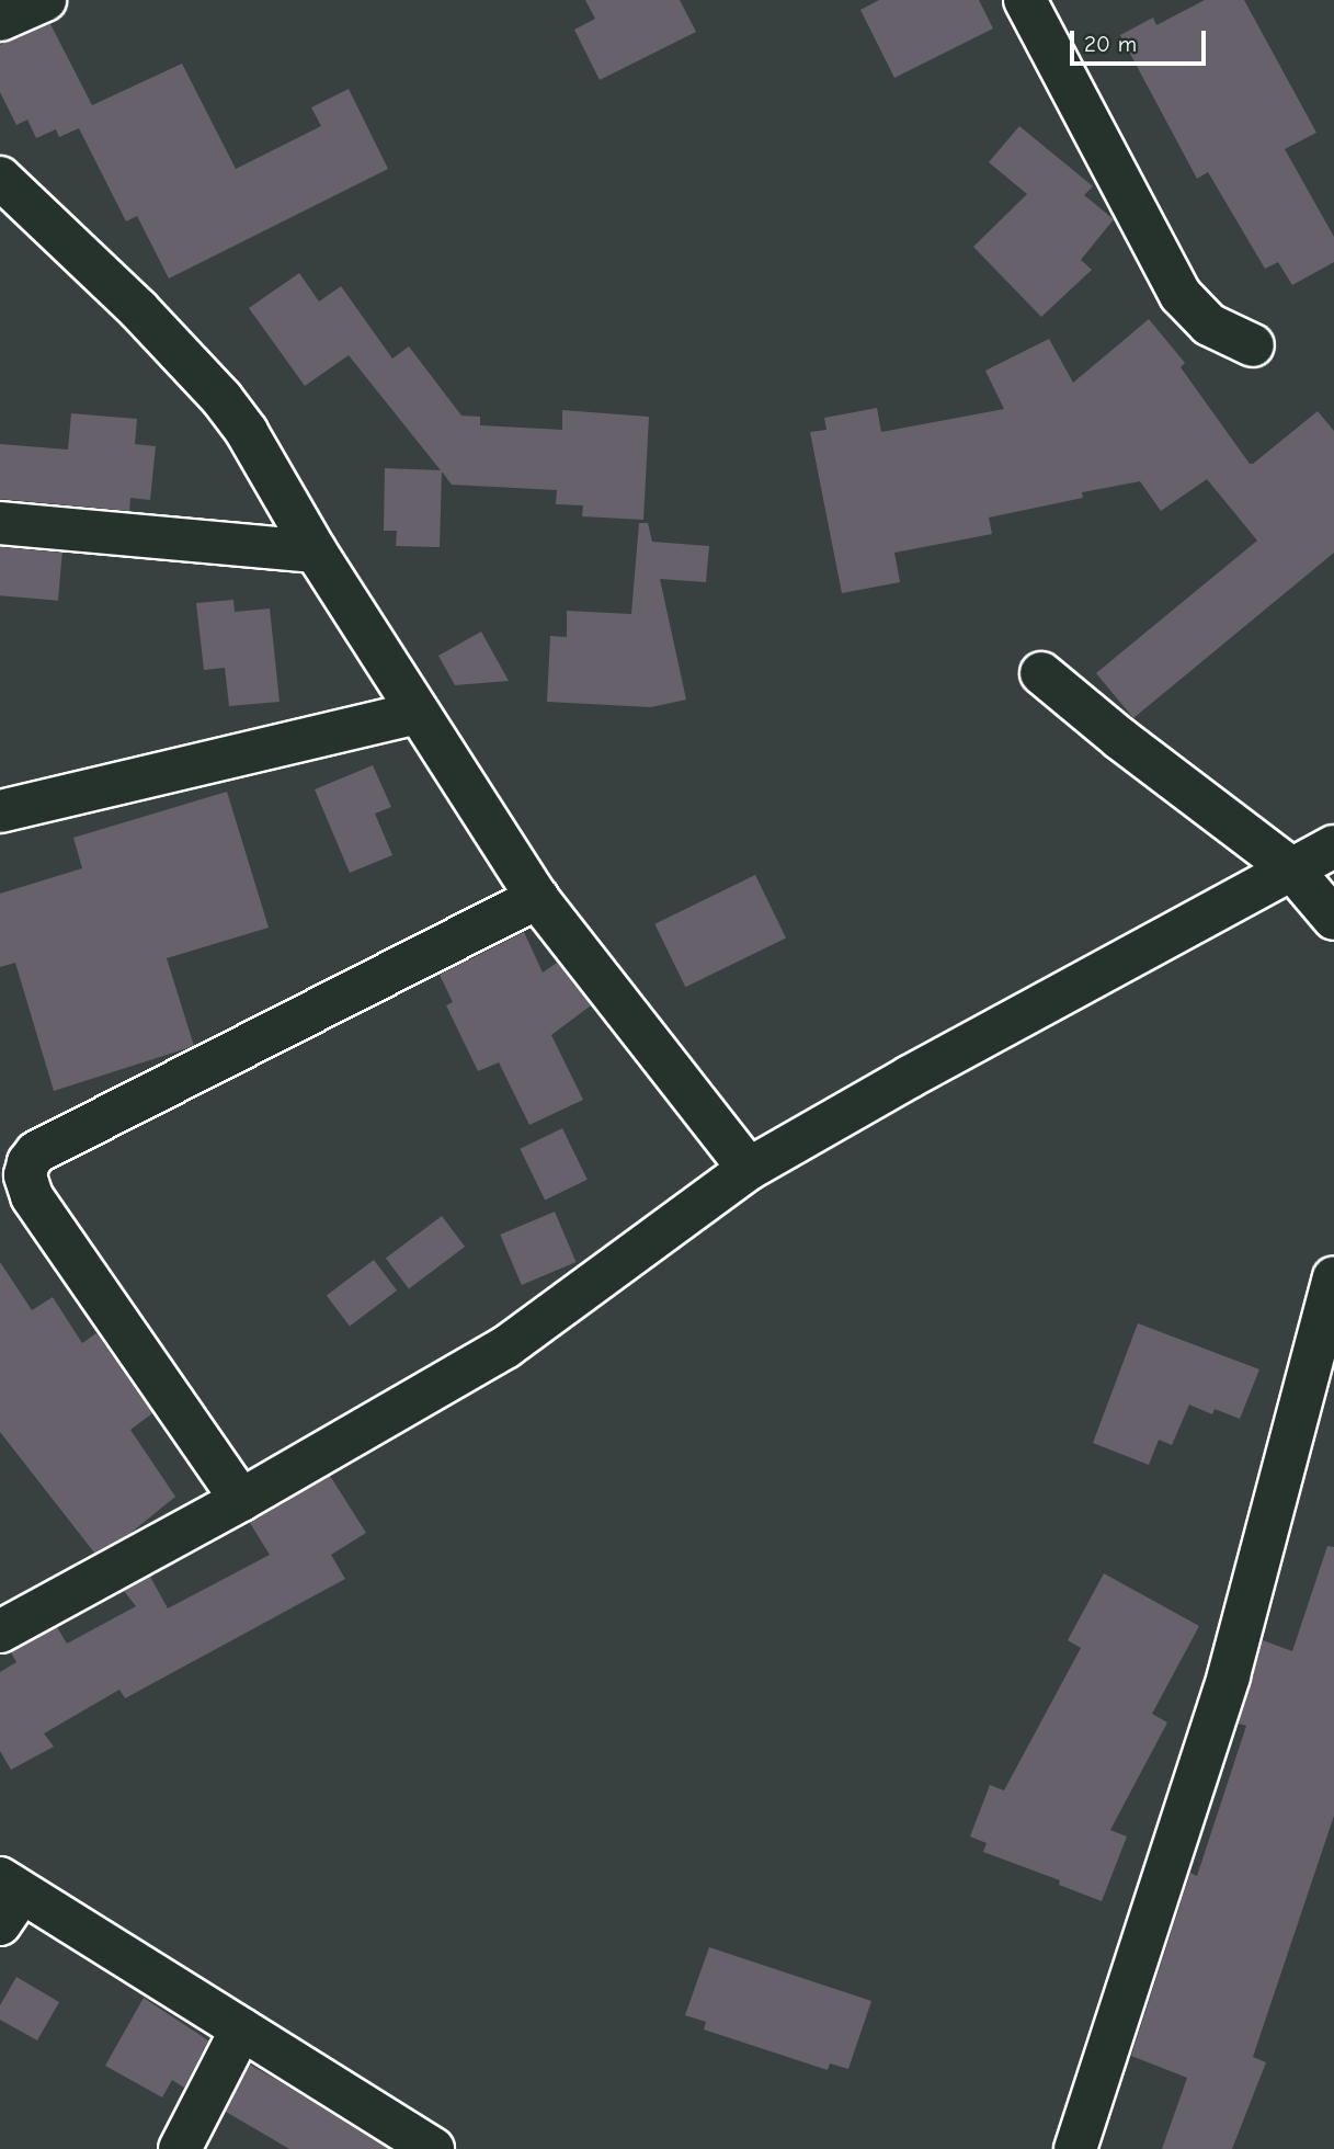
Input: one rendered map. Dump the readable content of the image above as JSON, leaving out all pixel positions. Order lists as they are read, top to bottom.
{
  "scale_bar": "20 m"
}
